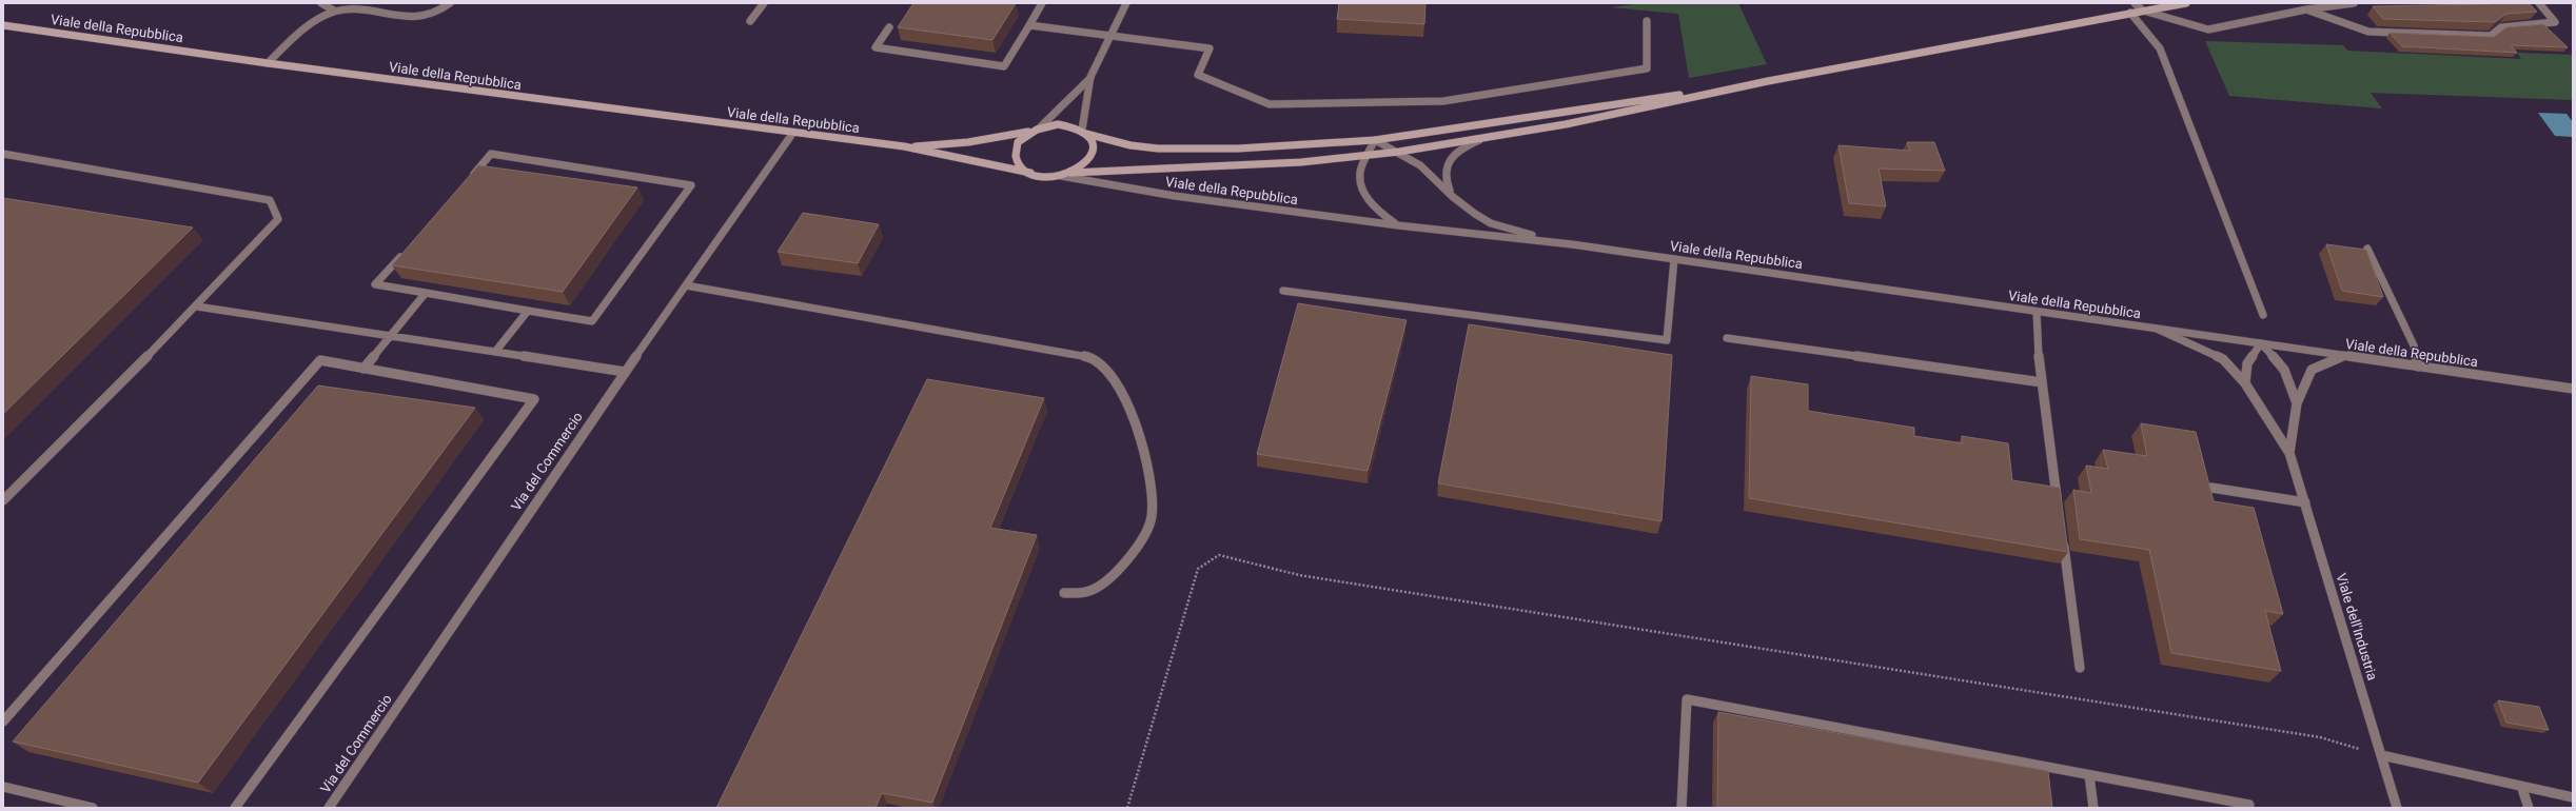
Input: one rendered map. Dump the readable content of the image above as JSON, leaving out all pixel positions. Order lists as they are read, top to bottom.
{
  "streets": {
    "main road": ["Viale della Repubblica"],
    "street": ["Via del Commercio", "Viale dell'Industria"]
  },
  "crossings": [
    ["Viale della Repubblica", "Via del Commercio"],
    ["Viale della Repubblica", "Viale dell'Industria"]
  ]
}
